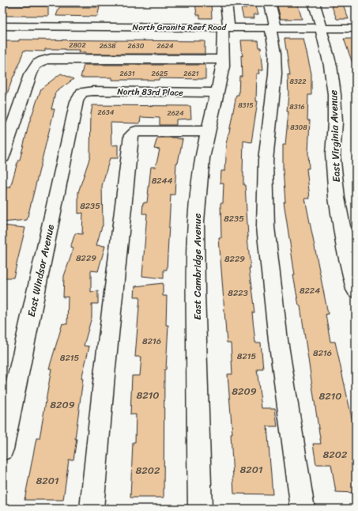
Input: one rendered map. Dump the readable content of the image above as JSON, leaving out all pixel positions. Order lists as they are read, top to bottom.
{
  "streets": {
    "street": [
      "North Granite Reef Road",
      "North 83rd Place",
      "East Virginia Avenue",
      "East Cambridge Avenue",
      "East Windsor Avenue"
    ]
  },
  "crossings": [
    ["North Granite Reef Road", "East Virginia Avenue"],
    ["North Granite Reef Road", "East Cambridge Avenue"],
    ["North 83rd Place", "East Cambridge Avenue"],
    ["North 83rd Place", "East Windsor Avenue"]
  ],
  "house_numbers": [
    "2802",
    "2638",
    "2630",
    "2624",
    "2631",
    "2625",
    "2621",
    "8322",
    "8315",
    "8316",
    "2634",
    "2624",
    "8308",
    "8244",
    "8235",
    "8235",
    "8229",
    "8229",
    "8224",
    "8223",
    "8216",
    "8216",
    "8215",
    "8215",
    "8209",
    "8210",
    "8210",
    "8209",
    "8202",
    "8201",
    "8202",
    "8201"
  ]
}
